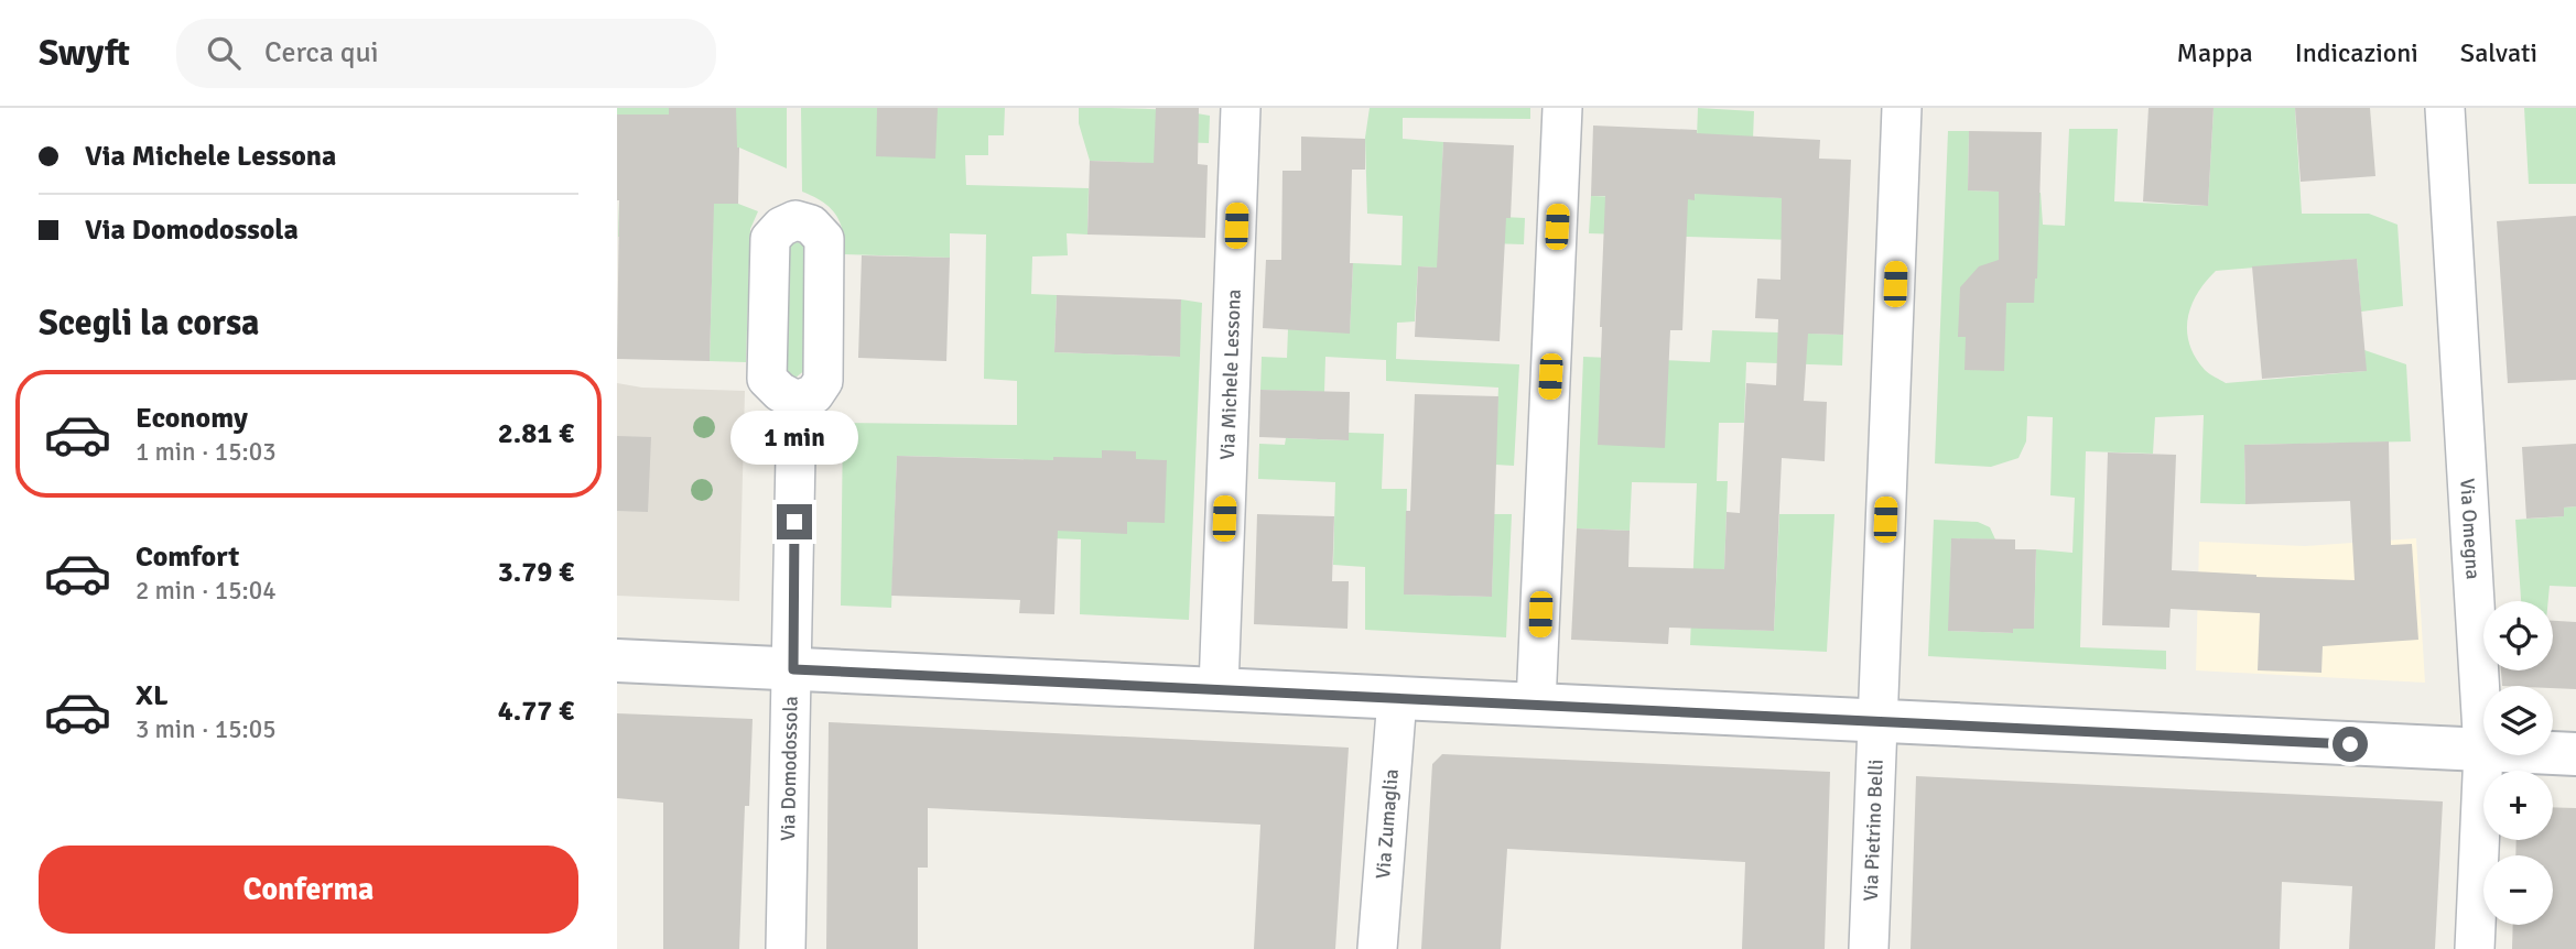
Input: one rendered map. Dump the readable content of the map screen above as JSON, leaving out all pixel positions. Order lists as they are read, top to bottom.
{
  "streets": {
    "street": [
      "Via Michele Lessona",
      "Via Omegna",
      "Via Domodossola",
      "Via Zumaglia",
      "Via Pietrino Belli"
    ]
  },
  "page": {
    "header": "Swyft",
    "search": "Cerca qui",
    "nav": ["Mappa", "Indicazioni", "Salvati"],
    "banner": ["Via Michele Lessona", "Via Domodossola"],
    "heading": "Scegli la corsa",
    "list": [
      {
        "name": "Economy",
        "note": "1 min · 15:03",
        "value": "2.81 €"
      },
      {
        "name": "Comfort",
        "note": "2 min · 15:04",
        "value": "3.79 €"
      },
      {
        "name": "XL",
        "note": "3 min · 15:05",
        "value": "4.77 €"
      }
    ],
    "bubble": "1 min",
    "map_buttons": ["+", "−"],
    "buttons": "Conferma"
  }
}
